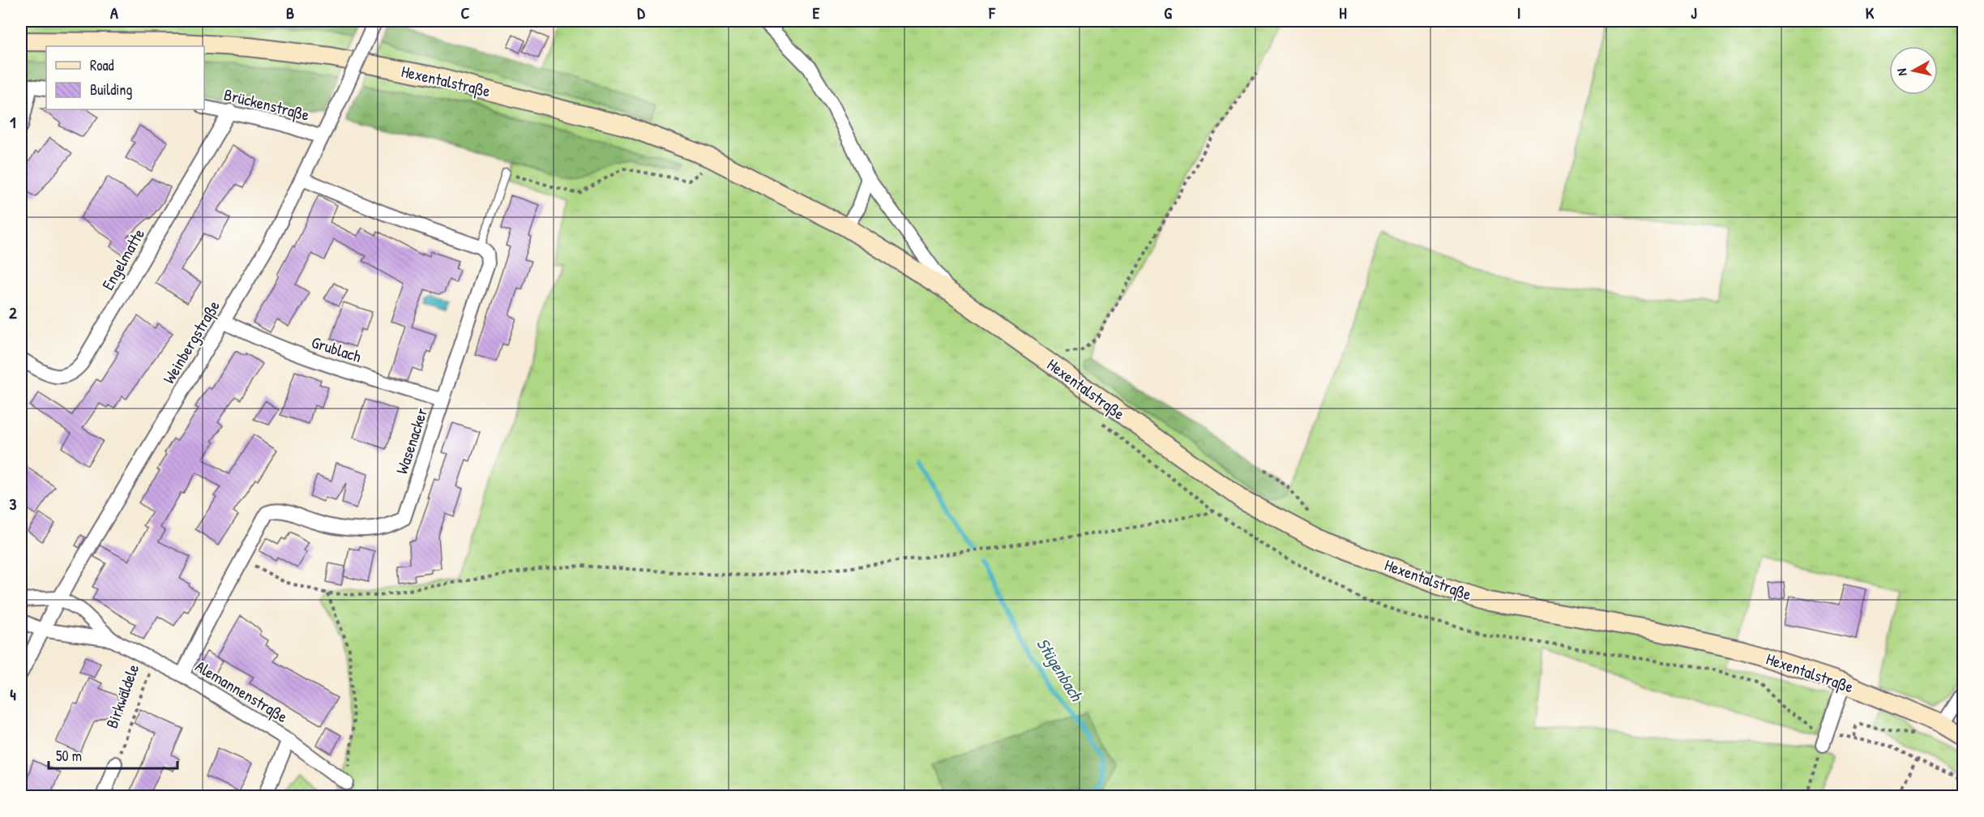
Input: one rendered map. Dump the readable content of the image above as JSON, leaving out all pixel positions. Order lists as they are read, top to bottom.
{
  "streets": {
    "main road": ["Hexentalstraße"],
    "street": [
      "Brückenstraße",
      "Engelmatte",
      "Weinbergstraße",
      "Grublach",
      "Wasenacker",
      "Alemannenstraße"
    ],
    "path": ["Birkwäldele"]
  },
  "crossings": [
    ["Brückenstraße", "Engelmatte"],
    ["Brückenstraße", "Weinbergstraße"],
    ["Weinbergstraße", "Grublach"],
    ["Weinbergstraße", "Alemannenstraße"],
    ["Grublach", "Wasenacker"],
    ["Wasenacker", "Alemannenstraße"],
    ["Alemannenstraße", "Birkwäldele"]
  ],
  "water": ["Stügenbach"],
  "legend": ["Road", "Building"],
  "scale_bar": "50 m",
  "north": "left",
  "grid": {
    "columns": [
      "A",
      "B",
      "C",
      "D",
      "E",
      "F",
      "G",
      "H",
      "I",
      "J",
      "K"
    ],
    "rows": [
      "1",
      "2",
      "3",
      "4"
    ]
  }
}
